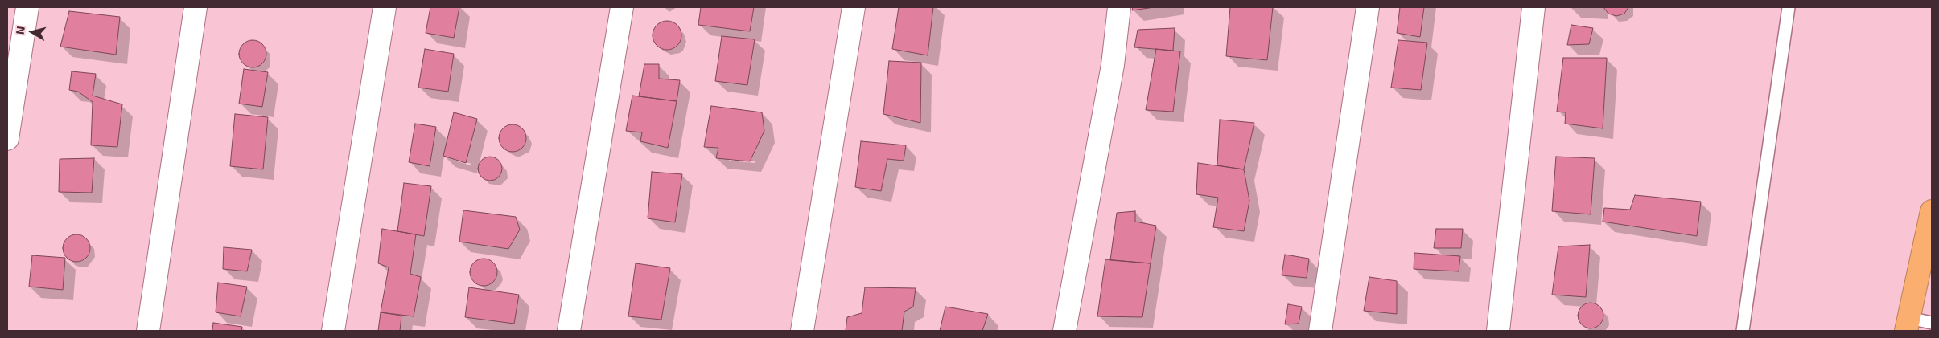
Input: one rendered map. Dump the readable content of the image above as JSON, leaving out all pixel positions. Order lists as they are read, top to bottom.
{
  "north": "left"
}
